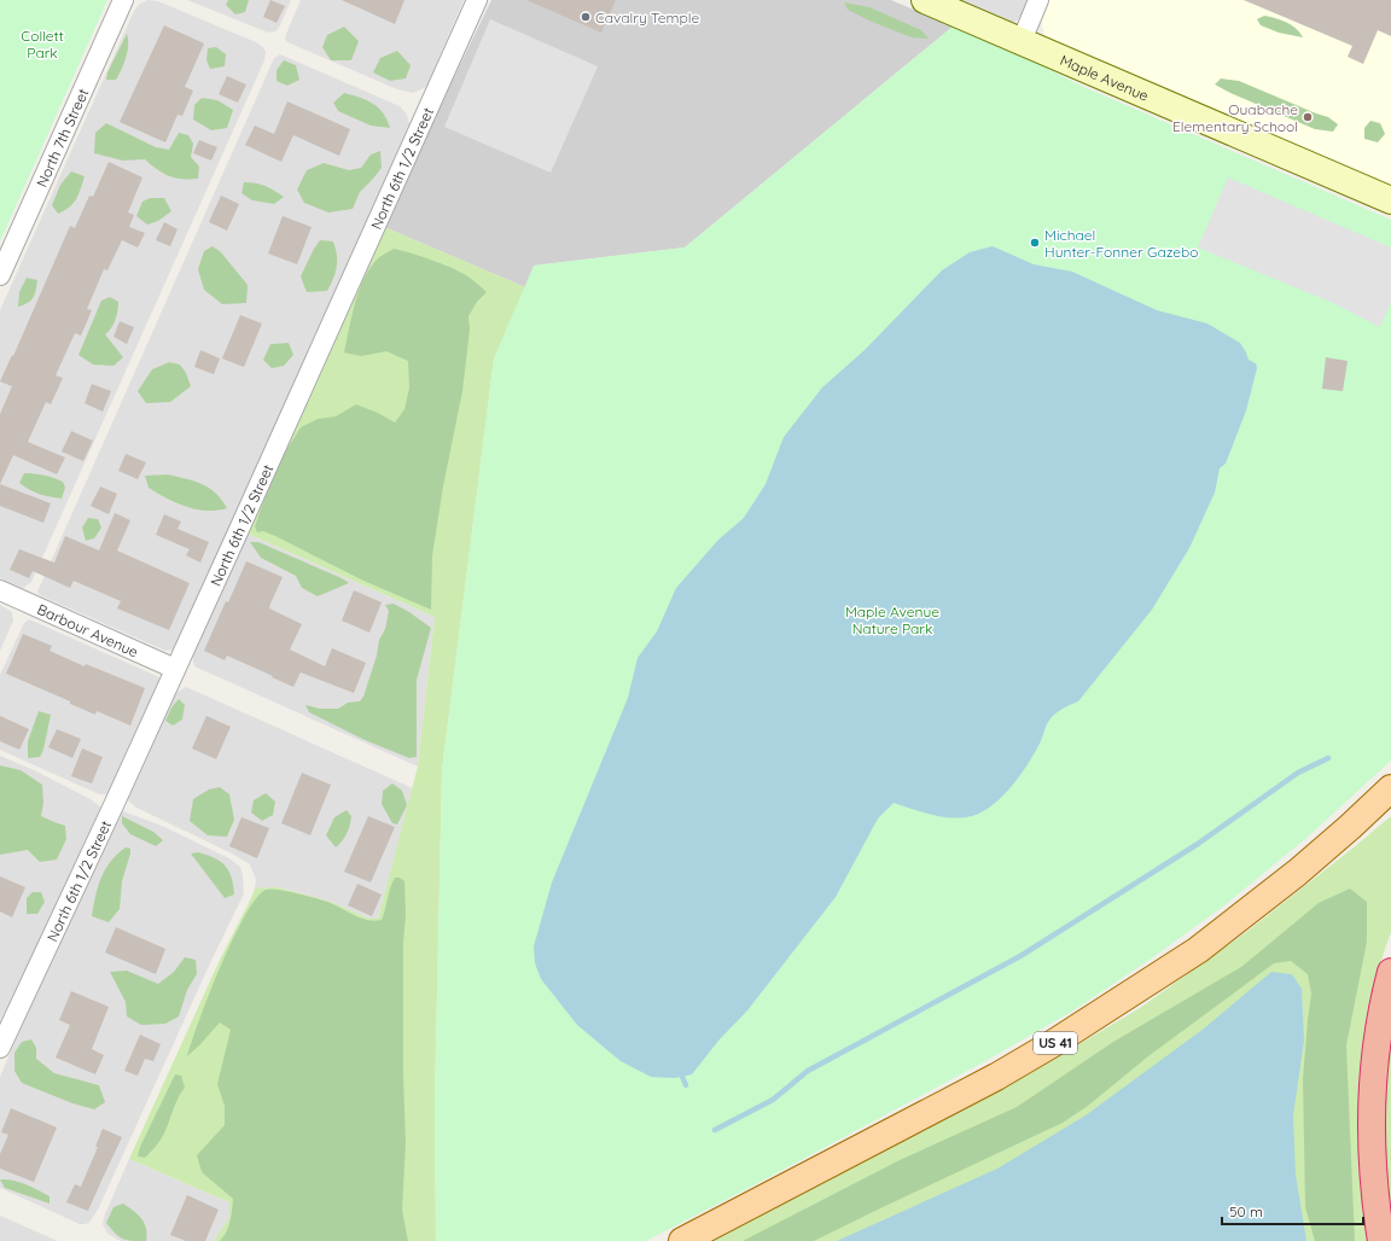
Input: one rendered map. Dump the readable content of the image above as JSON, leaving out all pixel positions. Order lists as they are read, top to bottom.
{
  "streets": {
    "main road": ["Maple Avenue", "US 41"],
    "street": ["North 7th Street", "North 6th 1/2 Street", "Barbour Avenue"]
  },
  "crossings": [
    ["North 6th 1/2 Street", "Barbour Avenue"]
  ],
  "parks": ["Collett Park", "Maple Avenue Nature Park"],
  "places": ["Cavalry Temple", "Ouabache Elementary School", "Michael Hunter-Fonner Gazebo"],
  "scale_bar": "50 m"
}
